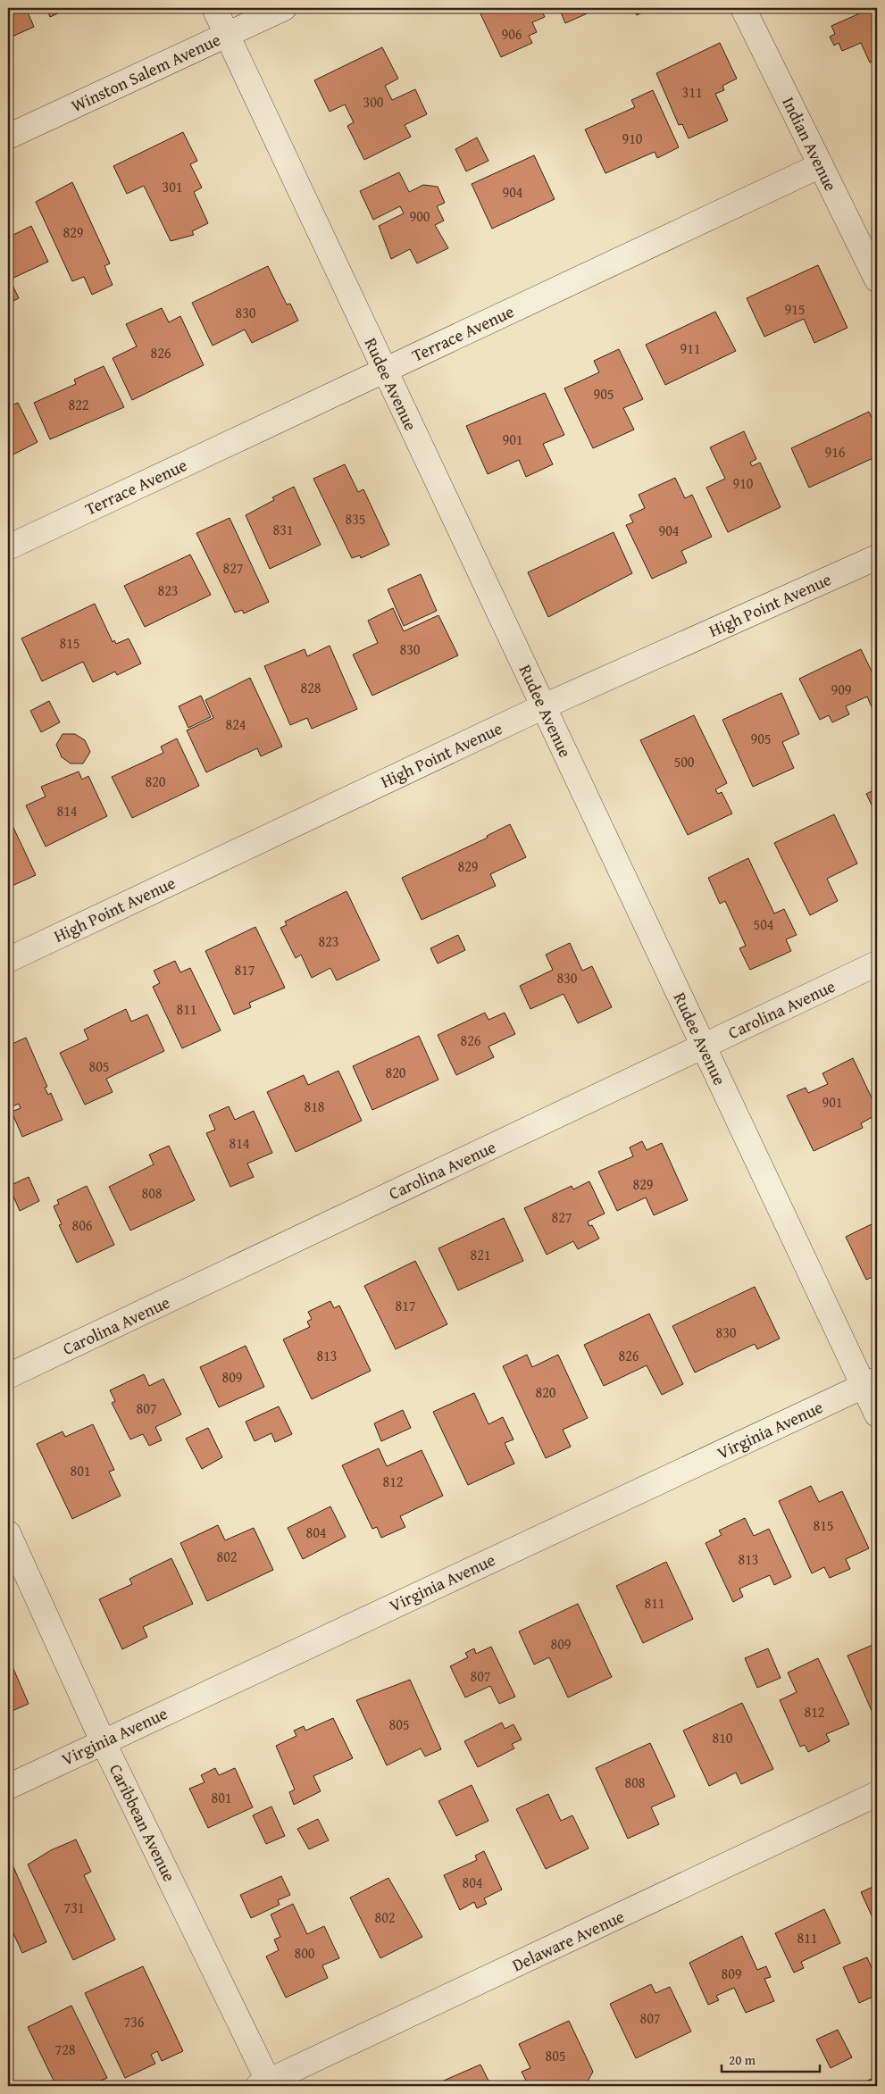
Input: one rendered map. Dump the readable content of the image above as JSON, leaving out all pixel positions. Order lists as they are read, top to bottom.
{
  "streets": {
    "street": [
      "Winston Salem Avenue",
      "Indian Avenue",
      "Terrace Avenue",
      "Rudee Avenue",
      "High Point Avenue",
      "Carolina Avenue",
      "Virginia Avenue",
      "Caribbean Avenue",
      "Delaware Avenue"
    ]
  },
  "crossings": [
    ["Winston Salem Avenue", "Rudee Avenue"],
    ["Indian Avenue", "Terrace Avenue"],
    ["Terrace Avenue", "Rudee Avenue"],
    ["Rudee Avenue", "High Point Avenue"],
    ["Rudee Avenue", "Carolina Avenue"],
    ["Rudee Avenue", "Virginia Avenue"],
    ["Virginia Avenue", "Caribbean Avenue"],
    ["Caribbean Avenue", "Delaware Avenue"]
  ],
  "house_numbers": [
    "906",
    "311",
    "300",
    "910",
    "301",
    "904",
    "900",
    "829",
    "915",
    "830",
    "911",
    "826",
    "905",
    "822",
    "901",
    "916",
    "910",
    "835",
    "831",
    "904",
    "827",
    "823",
    "815",
    "830",
    "828",
    "909",
    "824",
    "905",
    "500",
    "820",
    "814",
    "829",
    "504",
    "823",
    "817",
    "830",
    "811",
    "826",
    "805",
    "820",
    "901",
    "818",
    "814",
    "829",
    "808",
    "827",
    "806",
    "821",
    "817",
    "830",
    "813",
    "826",
    "809",
    "820",
    "807",
    "801",
    "812",
    "815",
    "804",
    "802",
    "813",
    "811",
    "809",
    "807",
    "812",
    "805",
    "810",
    "808",
    "801",
    "804",
    "731",
    "802",
    "811",
    "800",
    "809",
    "807",
    "736",
    "728",
    "805"
  ],
  "scale_bar": "20 m"
}
